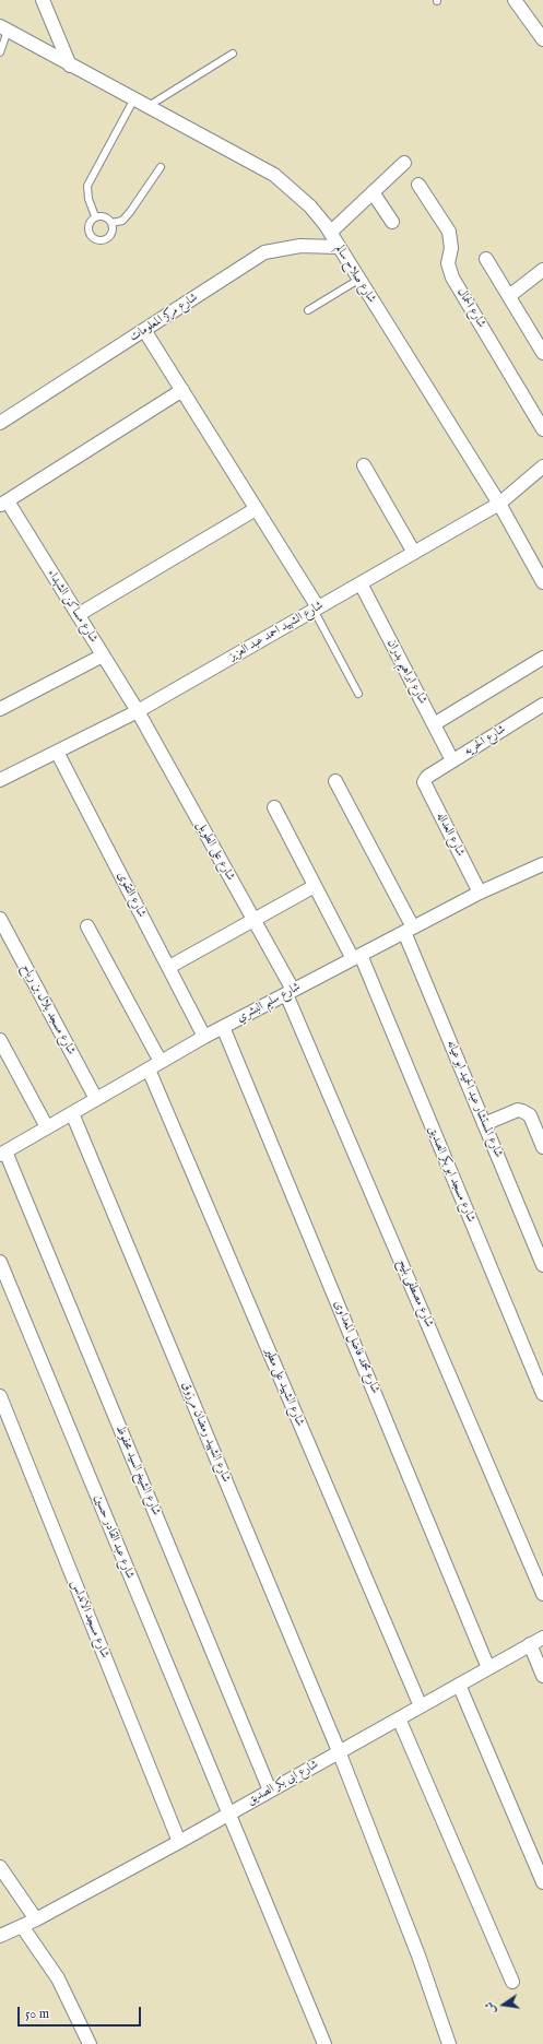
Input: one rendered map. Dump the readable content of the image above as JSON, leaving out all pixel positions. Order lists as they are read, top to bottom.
{
  "streets": {
    "street": [
      "شارع صلاح سالم",
      "شارع الحمال",
      "شارع مركز المعلومات",
      "شارع مساكن الشهداء",
      "شارع الشهيد احمد عبد العزيز",
      "شارع ابراهيم بدران",
      "شارع الحريه",
      "شارع العداله",
      "شارع على الطويل",
      "شارع التقوى",
      "شارع سليم البشري",
      "شارع مسجد بلال بن رباح",
      "شارع المستشار عبد الحميد ابو عيانه",
      "شارع مسجد ابو بكر الصديق",
      "شارع مصطفى بليح",
      "شارع محمد فاضل المعداوى",
      "شارع الشهيد على مطير",
      "شارع الشهيد رمضان مرزوق",
      "شارع الشيخ السيد محفوظ",
      "شارع عبد القادر حسين",
      "شارع مسجد الاندلس",
      "شارع ابى بكر الصديق"
    ]
  },
  "crossings": [
    ["شارع صلاح سالم", "شارع مركز المعلومات"],
    ["شارع صلاح سالم", "شارع الشهيد احمد عبد العزيز"],
    ["شارع مساكن الشهداء", "شارع الشهيد احمد عبد العزيز"],
    ["شارع مساكن الشهداء", "شارع على الطويل"],
    ["شارع الشهيد احمد عبد العزيز", "شارع ابراهيم بدران"],
    ["شارع الشهيد احمد عبد العزيز", "شارع على الطويل"],
    ["شارع الشهيد احمد عبد العزيز", "شارع التقوى"],
    ["شارع ابراهيم بدران", "شارع الحريه"],
    ["شارع الحريه", "شارع العداله"],
    ["شارع العداله", "شارع سليم البشري"],
    ["شارع على الطويل", "شارع سليم البشري"],
    ["شارع على الطويل", "شارع مصطفى بليح"],
    ["شارع التقوى", "شارع سليم البشري"],
    ["شارع سليم البشري", "شارع مسجد بلال بن رباح"],
    ["شارع سليم البشري", "شارع المستشار عبد الحميد ابو عيانه"],
    ["شارع سليم البشري", "شارع مسجد ابو بكر الصديق"],
    ["شارع سليم البشري", "شارع مصطفى بليح"],
    ["شارع سليم البشري", "شارع محمد فاضل المعداوى"],
    ["شارع سليم البشري", "شارع الشهيد على مطير"],
    ["شارع سليم البشري", "شارع الشهيد رمضان مرزوق"],
    ["شارع سليم البشري", "شارع الشيخ السيد محفوظ"],
    ["شارع محمد فاضل المعداوى", "شارع ابى بكر الصديق"],
    ["شارع الشهيد على مطير", "شارع ابى بكر الصديق"],
    ["شارع الشهيد رمضان مرزوق", "شارع ابى بكر الصديق"],
    ["شارع الشيخ السيد محفوظ", "شارع ابى بكر الصديق"],
    ["شارع عبد القادر حسين", "شارع ابى بكر الصديق"],
    ["شارع مسجد الاندلس", "شارع ابى بكر الصديق"]
  ],
  "scale_bar": "50 m",
  "north": "left"
}
